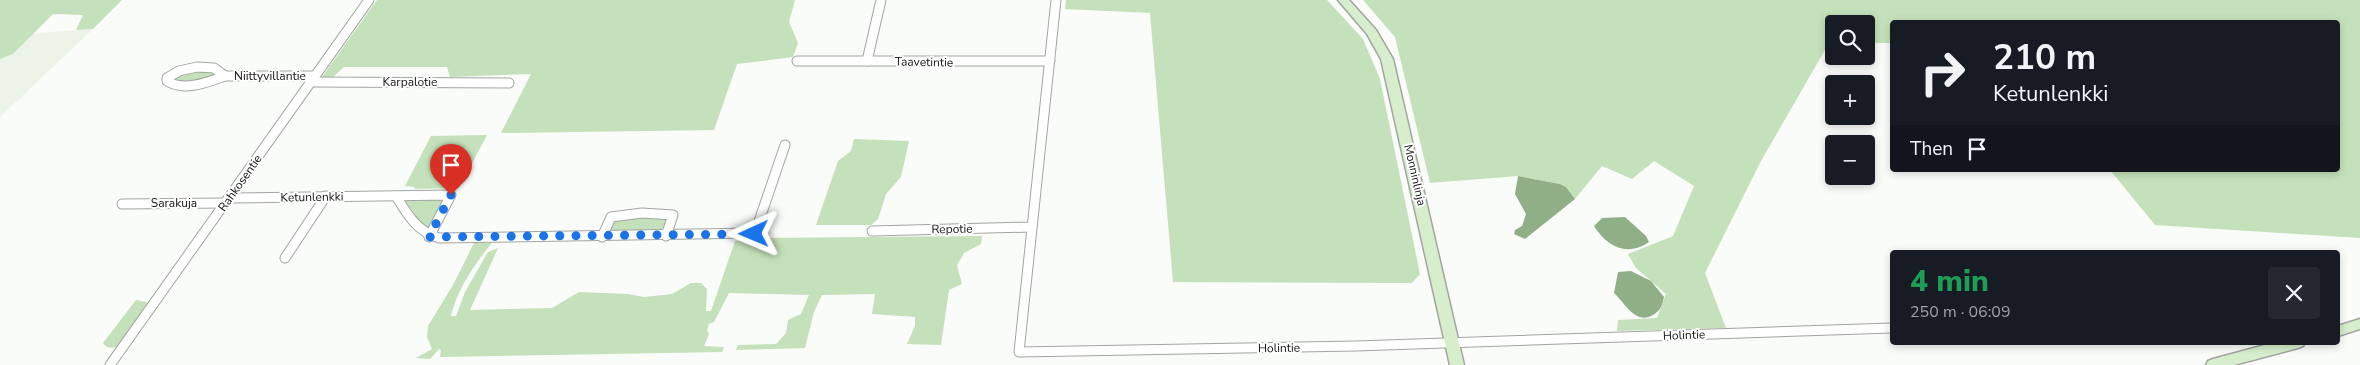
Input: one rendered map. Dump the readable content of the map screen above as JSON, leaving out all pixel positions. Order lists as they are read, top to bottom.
{
  "streets": {
    "street": [
      "Taavetintie",
      "Niittyvillantie",
      "Karpalotie",
      "Monninlinja",
      "Rahkosentie",
      "Ketunlenkki",
      "Sarakuja",
      "Repotie",
      "Holintie"
    ]
  },
  "crossings": [
    ["Taavetintie", "Holintie"],
    ["Niittyvillantie", "Karpalotie"],
    ["Niittyvillantie", "Rahkosentie"],
    ["Karpalotie", "Rahkosentie"],
    ["Monninlinja", "Holintie"],
    ["Rahkosentie", "Ketunlenkki"],
    ["Rahkosentie", "Sarakuja"],
    ["Ketunlenkki", "Sarakuja"],
    ["Repotie", "Holintie"]
  ],
  "page": {
    "map_buttons": ["+", "−"],
    "turn": ["210 m", "Ketunlenkki"],
    "then": "Then",
    "heading": ["4 min", "250 m · 06:09"]
  }
}
